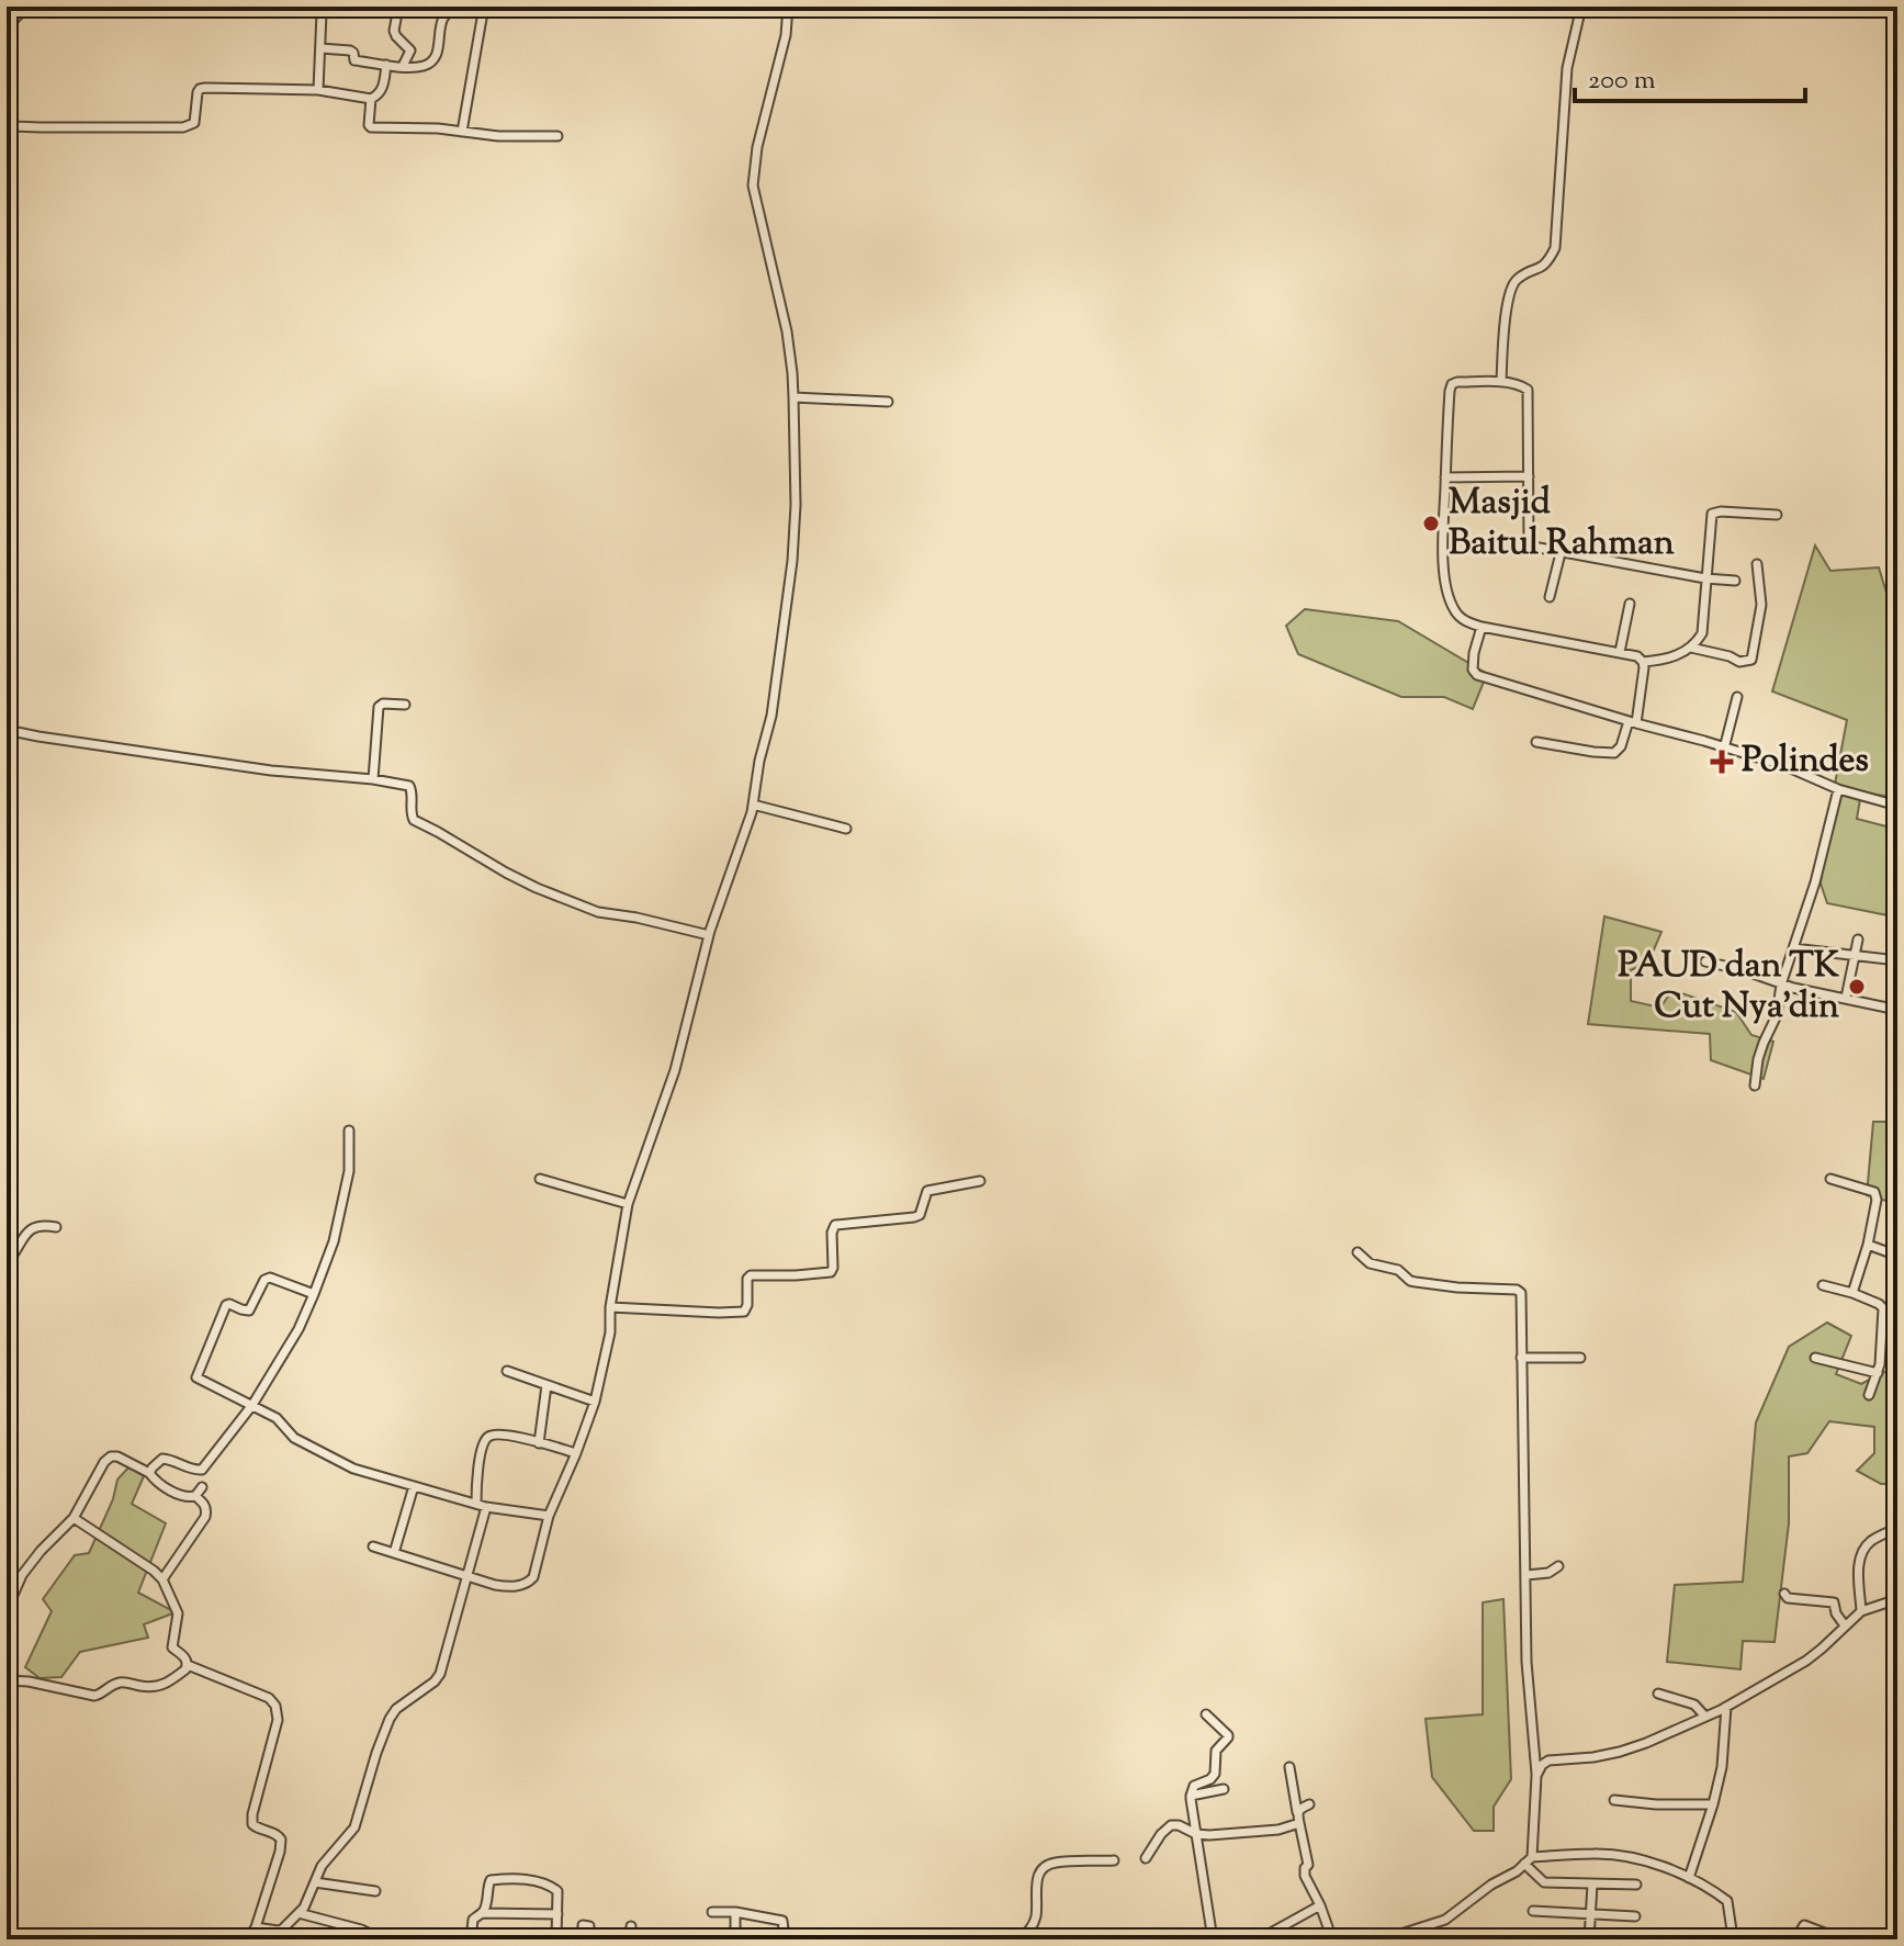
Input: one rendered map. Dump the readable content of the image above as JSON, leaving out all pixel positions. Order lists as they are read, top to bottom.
{
  "places": {
    "other": ["Masjid Baitul Rahman", "PAUD dan TK Cut Nya'din"],
    "health": ["Polindes"]
  },
  "scale_bar": "200 m"
}
